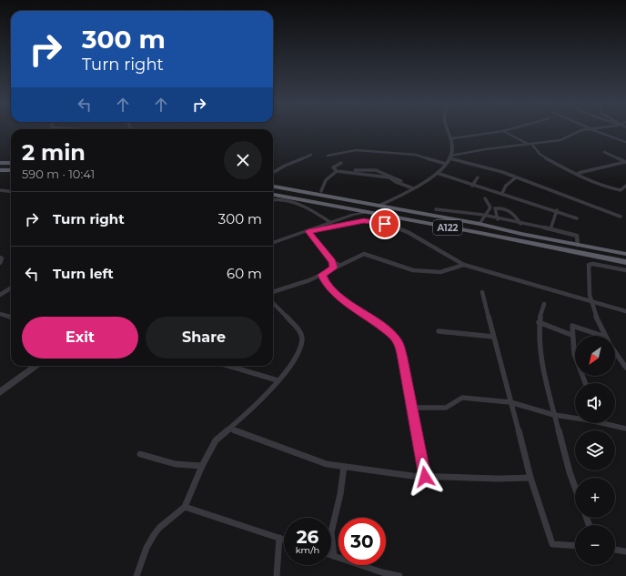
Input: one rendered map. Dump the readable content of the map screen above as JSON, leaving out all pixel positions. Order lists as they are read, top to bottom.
{
  "streets": {
    "highway": ["A122"]
  },
  "north": "bottom left",
  "page": {
    "turn": ["300 m", "Turn right"],
    "heading": ["2 min", "590 m · 10:41"],
    "list": [
      {
        "name": "Turn right",
        "value": "300 m"
      },
      {
        "name": "Turn left",
        "value": "60 m"
      }
    ],
    "buttons": ["Exit", "Share"],
    "map_buttons": ["+", "−"],
    "speed": "26 km/h",
    "limit": "30"
  }
}
